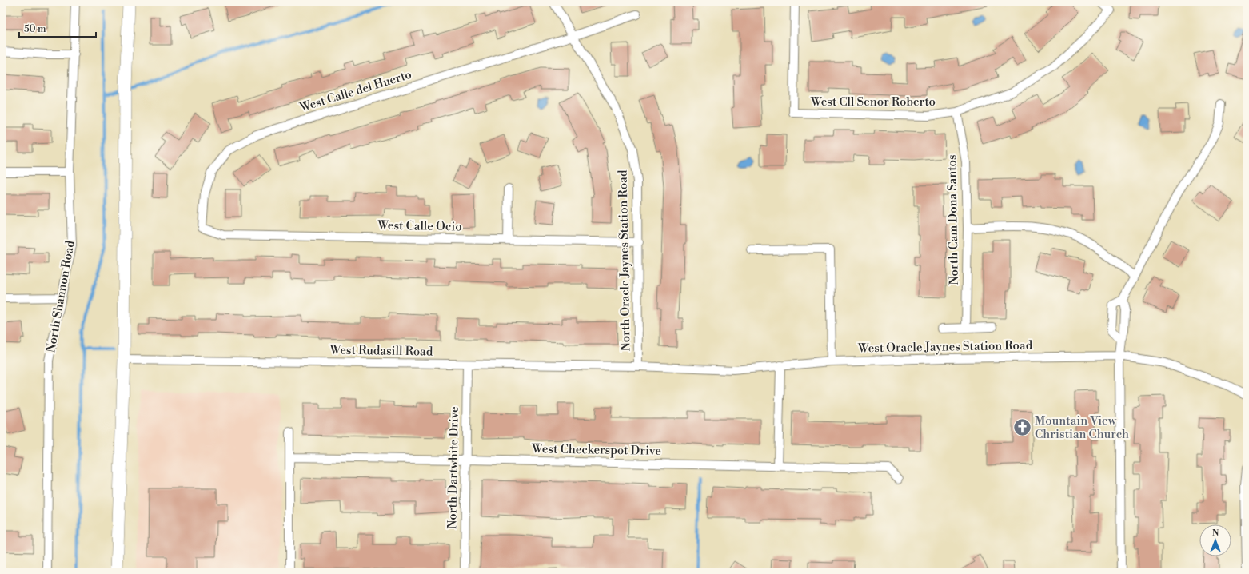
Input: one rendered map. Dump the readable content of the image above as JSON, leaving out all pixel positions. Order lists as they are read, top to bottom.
{
  "streets": {
    "street": [
      "West Calle del Huerto",
      "West Cll Senor Roberto",
      "North Cam Dona Santos",
      "West Calle Ocio",
      "North Oracle Jaynes Station Road",
      "North Shannon Road",
      "West Oracle Jaynes Station Road",
      "West Rudasill Road",
      "West Checkerspot Drive",
      "North Dartwhite Drive"
    ]
  },
  "crossings": [
    ["West Calle del Huerto", "West Calle Ocio"],
    ["West Calle del Huerto", "North Oracle Jaynes Station Road"],
    ["West Cll Senor Roberto", "North Cam Dona Santos"],
    ["West Calle Ocio", "North Oracle Jaynes Station Road"],
    ["North Oracle Jaynes Station Road", "West Oracle Jaynes Station Road"],
    ["North Oracle Jaynes Station Road", "West Rudasill Road"],
    ["West Oracle Jaynes Station Road", "West Rudasill Road"],
    ["West Rudasill Road", "North Dartwhite Drive"],
    ["West Checkerspot Drive", "North Dartwhite Drive"]
  ],
  "places": {
    "church": ["Mountain View Christian Church"]
  },
  "scale_bar": "50 m",
  "north": "top"
}
